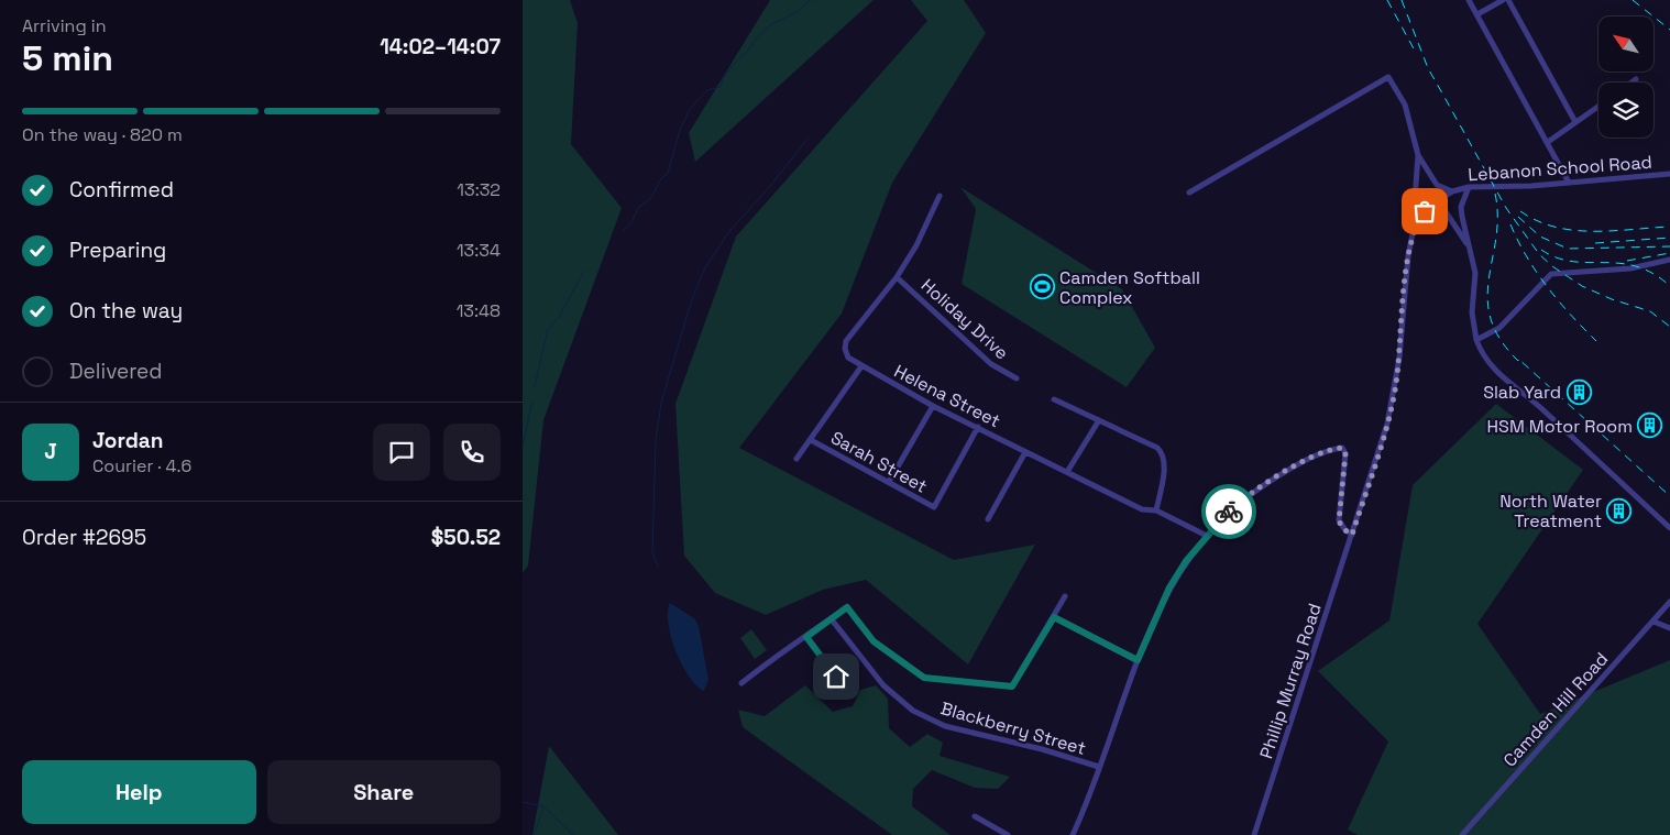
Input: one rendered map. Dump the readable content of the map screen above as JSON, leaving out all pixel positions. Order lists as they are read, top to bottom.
{
  "streets": {
    "street": [
      "Lebanon School Road",
      "Holiday Drive",
      "Helena Street",
      "Sarah Street",
      "Phillip Murray Road",
      "Camden Hill Road",
      "Blackberry Street"
    ]
  },
  "crossings": [
    ["Lebanon School Road", "Phillip Murray Road"],
    ["Holiday Drive", "Helena Street"],
    ["Helena Street", "Sarah Street"]
  ],
  "places": {
    "sports": ["Camden Softball Complex"],
    "building": ["Slab Yard", "HSM Motor Room", "North Water Treatment"]
  },
  "north": "top left",
  "page": {
    "heading": ["5 min", "Arriving in", "14:02–14:07"],
    "panel": [
      "Jordan",
      "Courier · 4.6",
      "Order #2695",
      "$50.52"
    ],
    "bar": "On the way · 820 m",
    "list": [
      ["Confirmed", "13:32"],
      ["Preparing", "13:34"],
      ["On the way", "13:48"],
      "Delivered"
    ],
    "round": "J",
    "buttons": ["Help", "Share"]
  }
}
